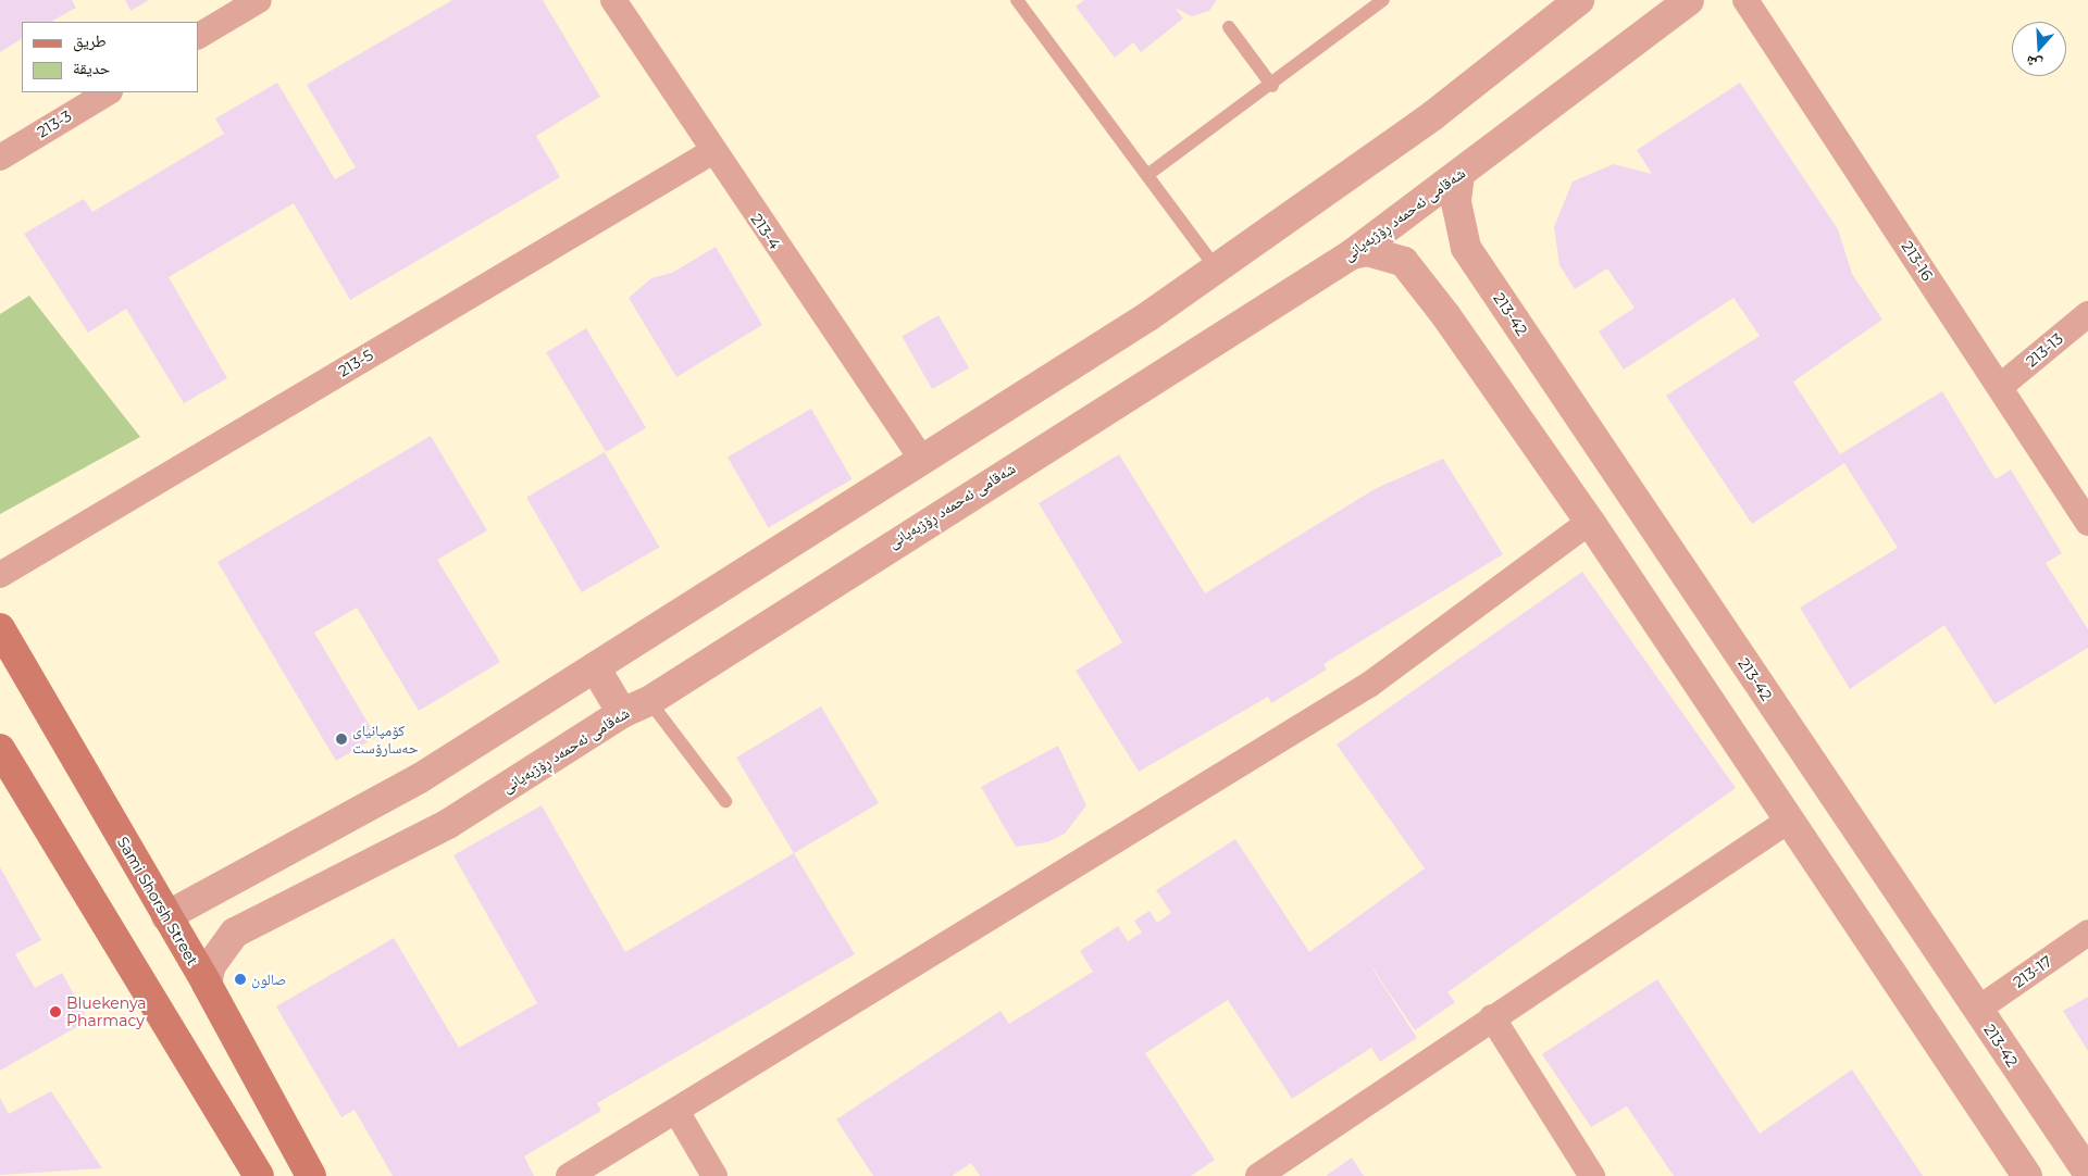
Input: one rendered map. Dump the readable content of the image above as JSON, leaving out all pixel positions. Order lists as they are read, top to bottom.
{
  "streets": {
    "main road": ["Sami Shorsh Street"],
    "street": [
      "213-3",
      "شەقامی ئەحمەد ڕۆژبەیانی",
      "213-4",
      "213-16",
      "213-42",
      "213-13",
      "213-5",
      "213-17"
    ]
  },
  "crossings": [
    ["شەقامی ئەحمەد ڕۆژبەیانی", "213-42"],
    ["شەقامی ئەحمەد ڕۆژبەیانی", "Sami Shorsh Street"],
    ["213-4", "213-5"],
    ["213-16", "213-13"],
    ["213-42", "213-17"]
  ],
  "places": ["کۆمپانیای حەسارۆست", "صالون", "Bluekenya Pharmacy"],
  "legend": ["طريق", "حديقة"],
  "north": "bottom"
}
